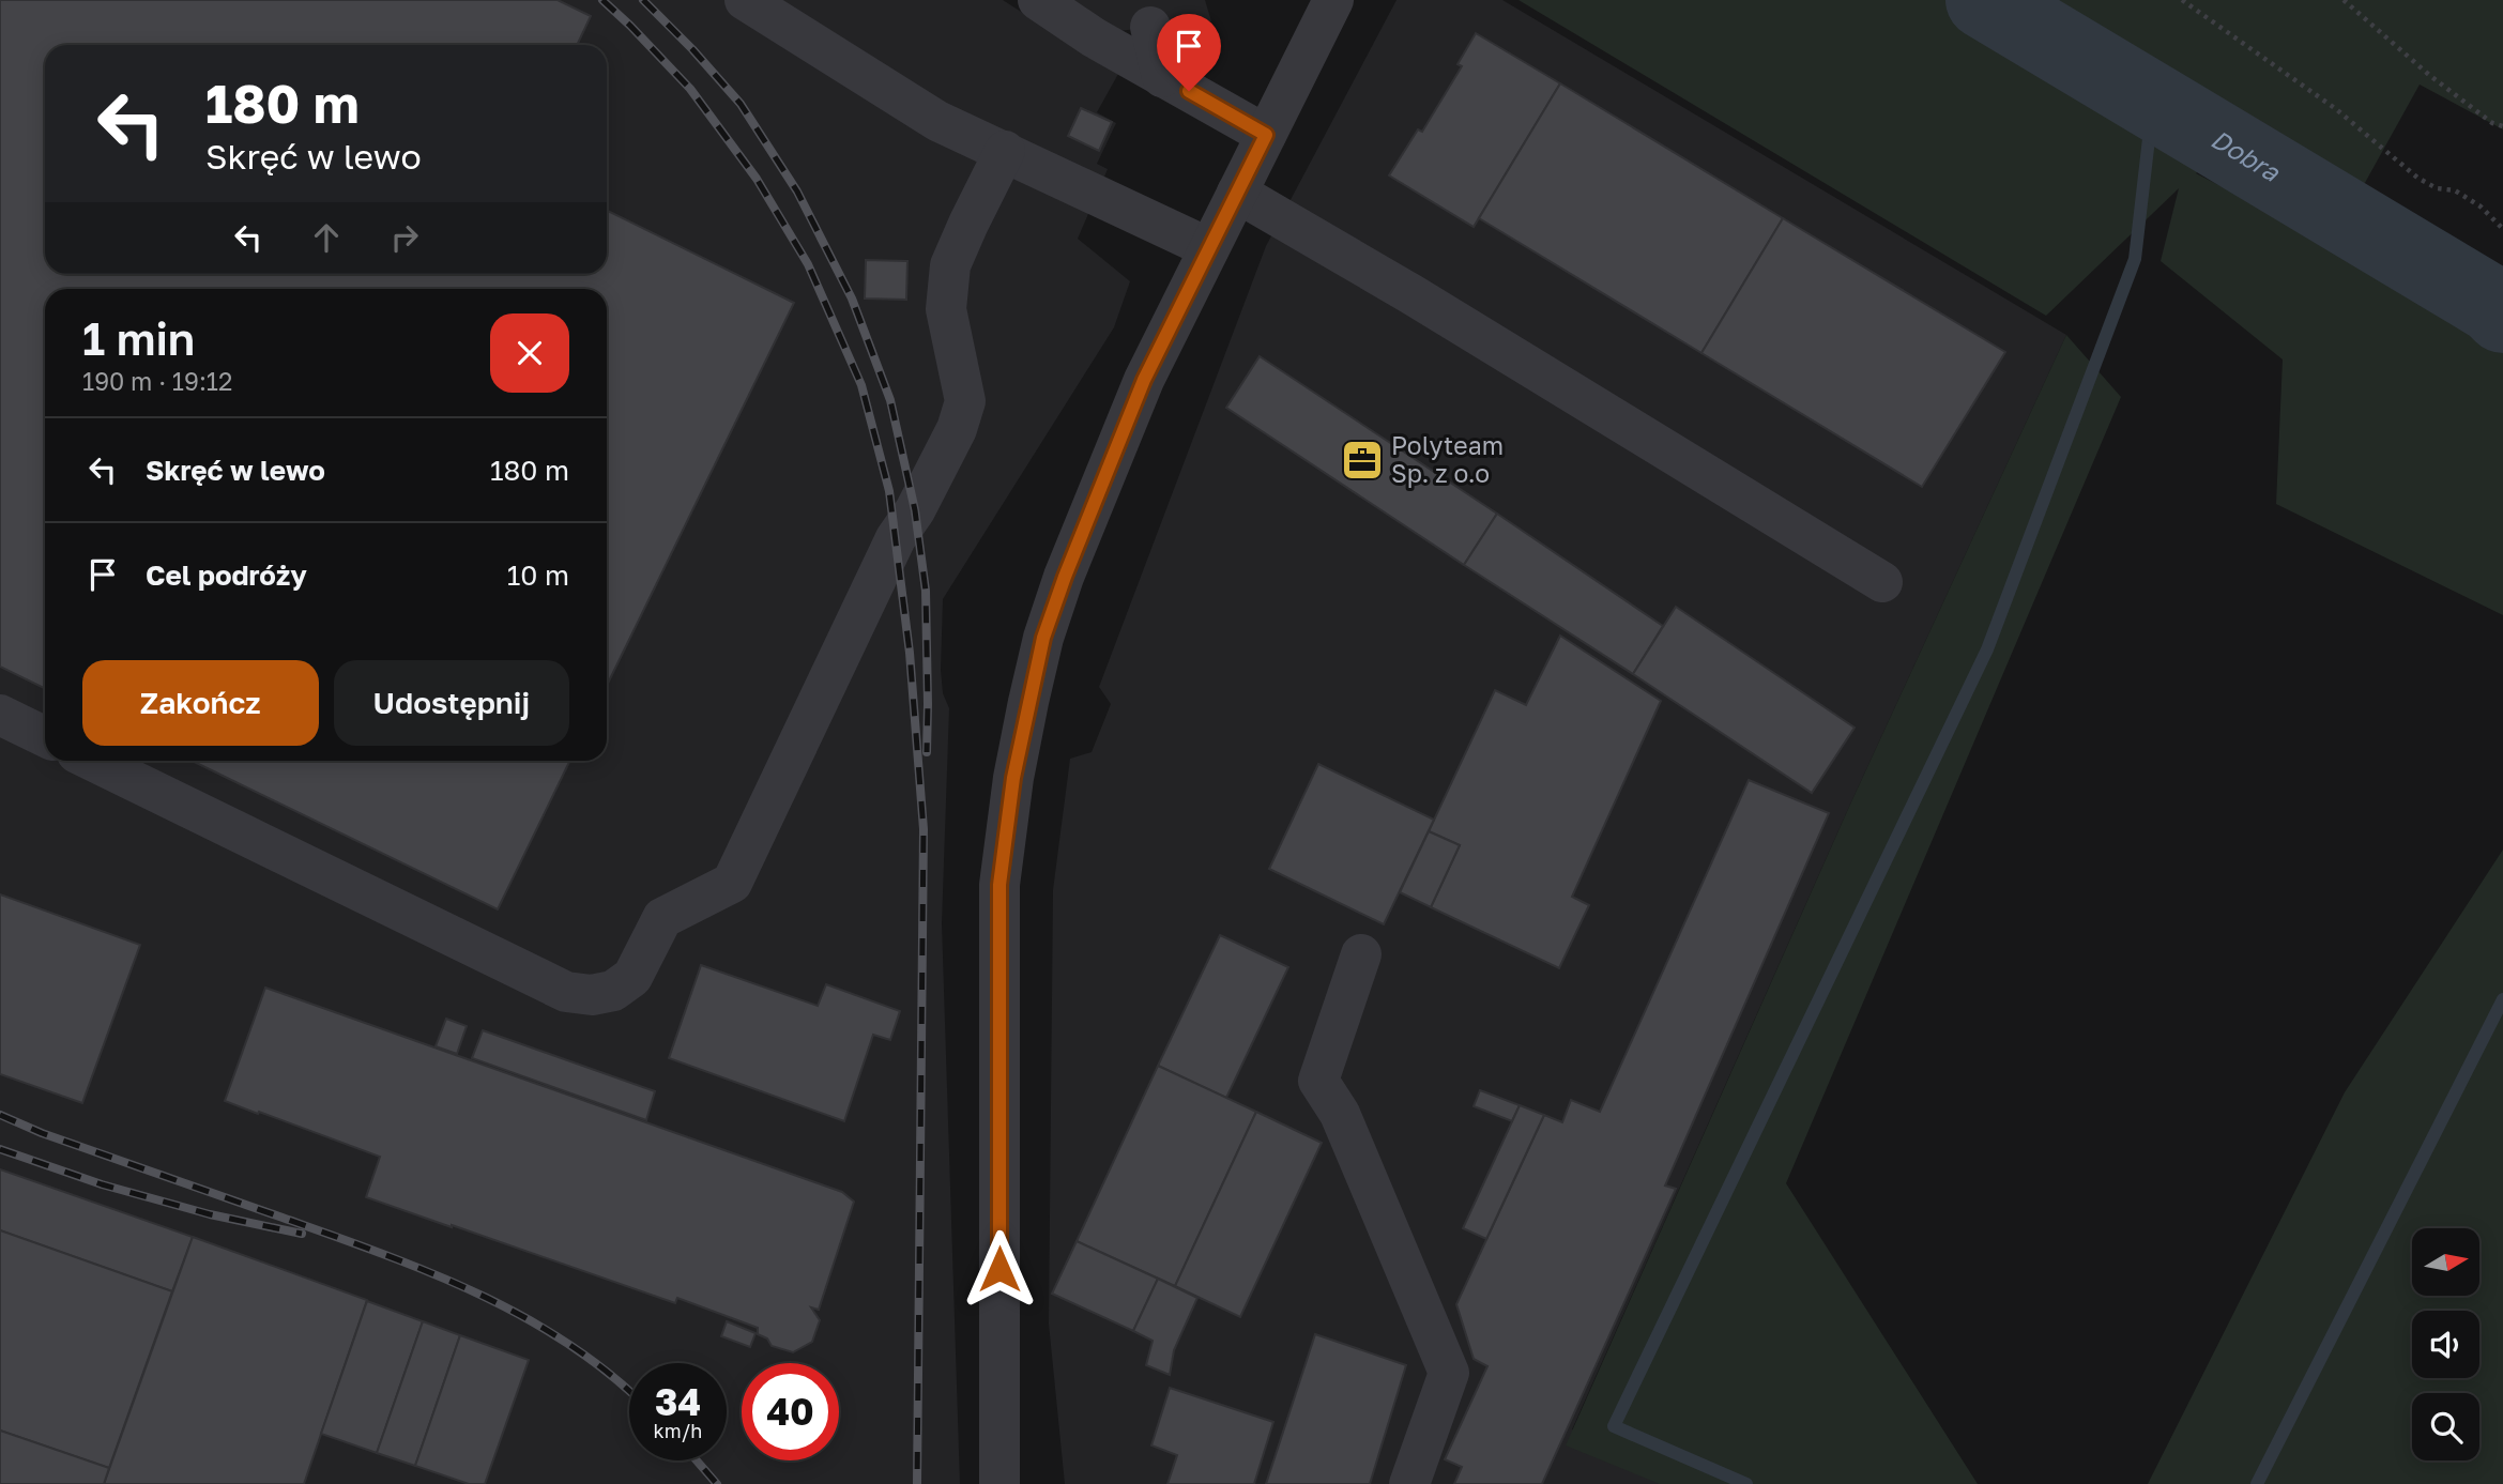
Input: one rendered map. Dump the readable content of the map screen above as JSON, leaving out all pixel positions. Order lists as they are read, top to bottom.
{
  "water": ["Dobra"],
  "places": {
    "office": ["Polyteam Sp. z o.o"]
  },
  "north": "right",
  "page": {
    "turn": ["180 m", "Skręć w lewo"],
    "heading": ["1 min", "190 m · 19:12"],
    "list": [
      {
        "name": "Skręć w lewo",
        "value": "180 m"
      },
      {
        "name": "Cel podróży",
        "value": "10 m"
      }
    ],
    "buttons": ["Zakończ", "Udostępnij"],
    "speed": "34 km/h",
    "limit": "40"
  }
}
